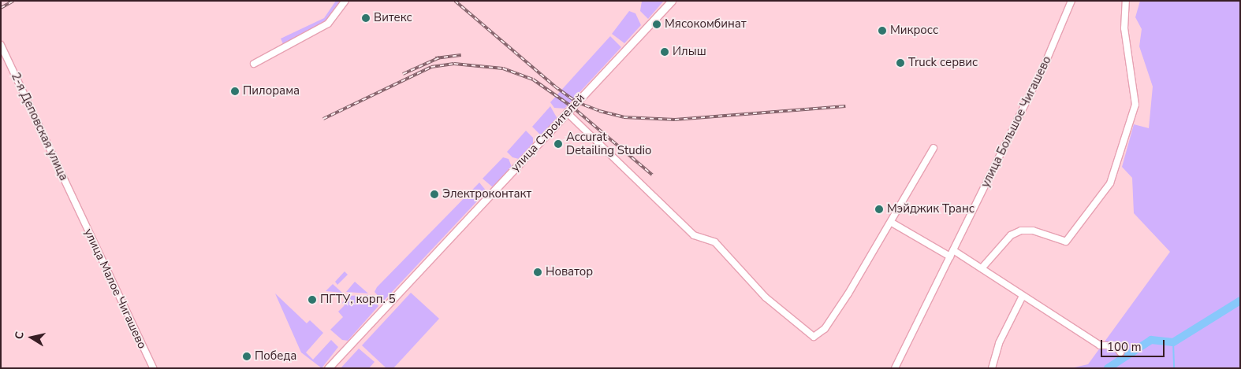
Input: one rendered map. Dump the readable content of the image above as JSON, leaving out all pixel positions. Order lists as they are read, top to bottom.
{
  "streets": {
    "main road": ["улица Строителей"],
    "street": ["улица Большое Чигашево", "2-я Деповская улица", "улица Малое Чигашево"]
  },
  "crossings": [
    ["2-я Деповская улица", "улица Малое Чигашево"]
  ],
  "places": [
    "Витекс",
    "Мясокомбинат",
    "Микросс",
    "Илыш",
    "Truck сервис",
    "Пилорама",
    "Accurat Detailing Studio",
    "Электроконтакт",
    "Мэйджик Транс",
    "Новатор",
    "ПГТУ, корп. 5",
    "Победа"
  ],
  "scale_bar": "100 m",
  "north": "left"
}
